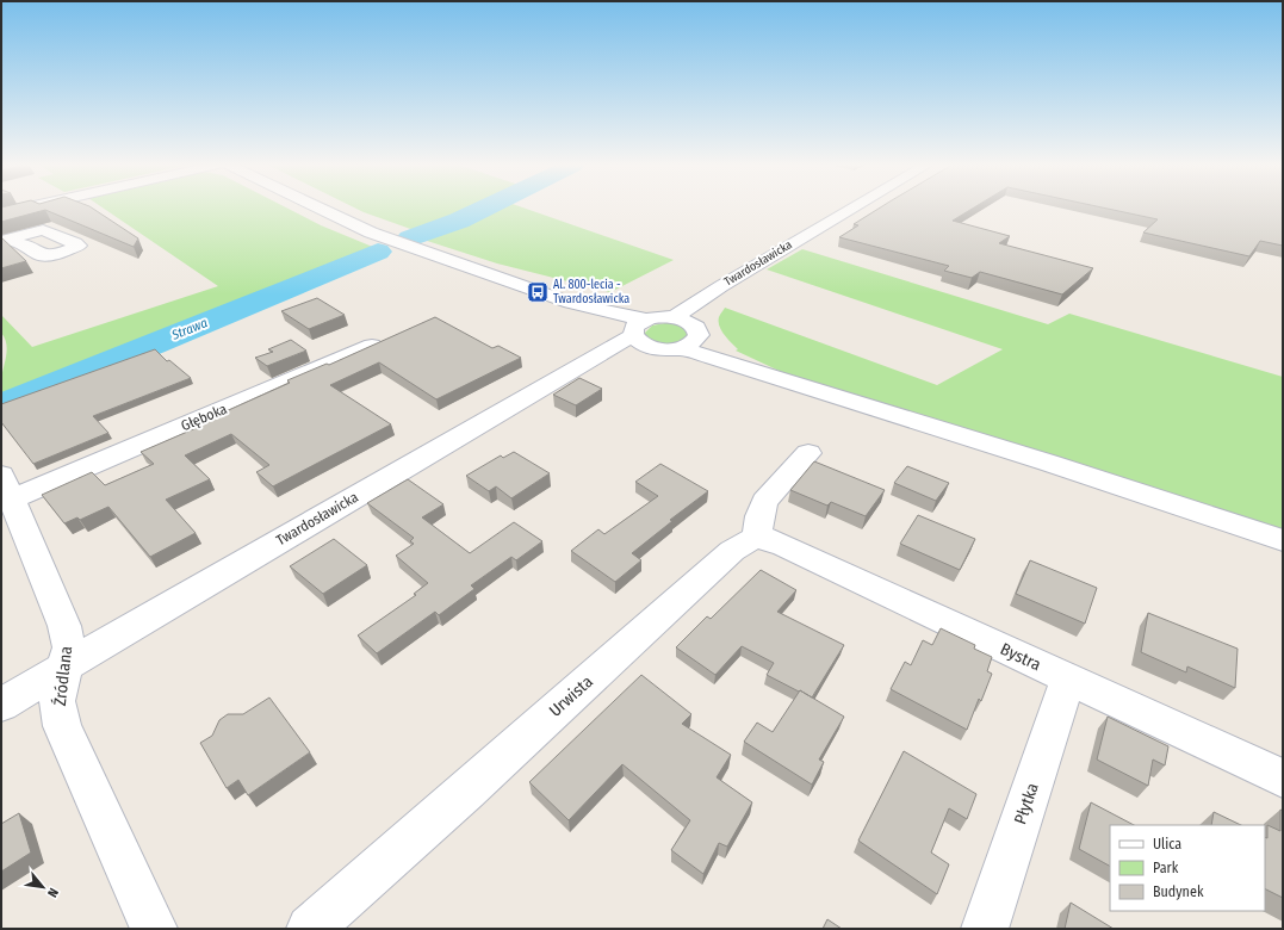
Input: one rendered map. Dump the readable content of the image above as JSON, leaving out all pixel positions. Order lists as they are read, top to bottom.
{
  "streets": {
    "street": [
      "Twardosławicka",
      "Głęboka",
      "Bystra",
      "Źródlana",
      "Urwista",
      "Płytka"
    ]
  },
  "crossings": [
    ["Twardosławicka", "Źródlana"],
    ["Głęboka", "Źródlana"],
    ["Bystra", "Urwista"],
    ["Bystra", "Płytka"]
  ],
  "water": ["Strawa"],
  "places": {
    "bus stop": ["Al. 800-lecia - Twardosławicka"]
  },
  "legend": ["Ulica", "Park", "Budynek"],
  "north": "bottom right"
}
